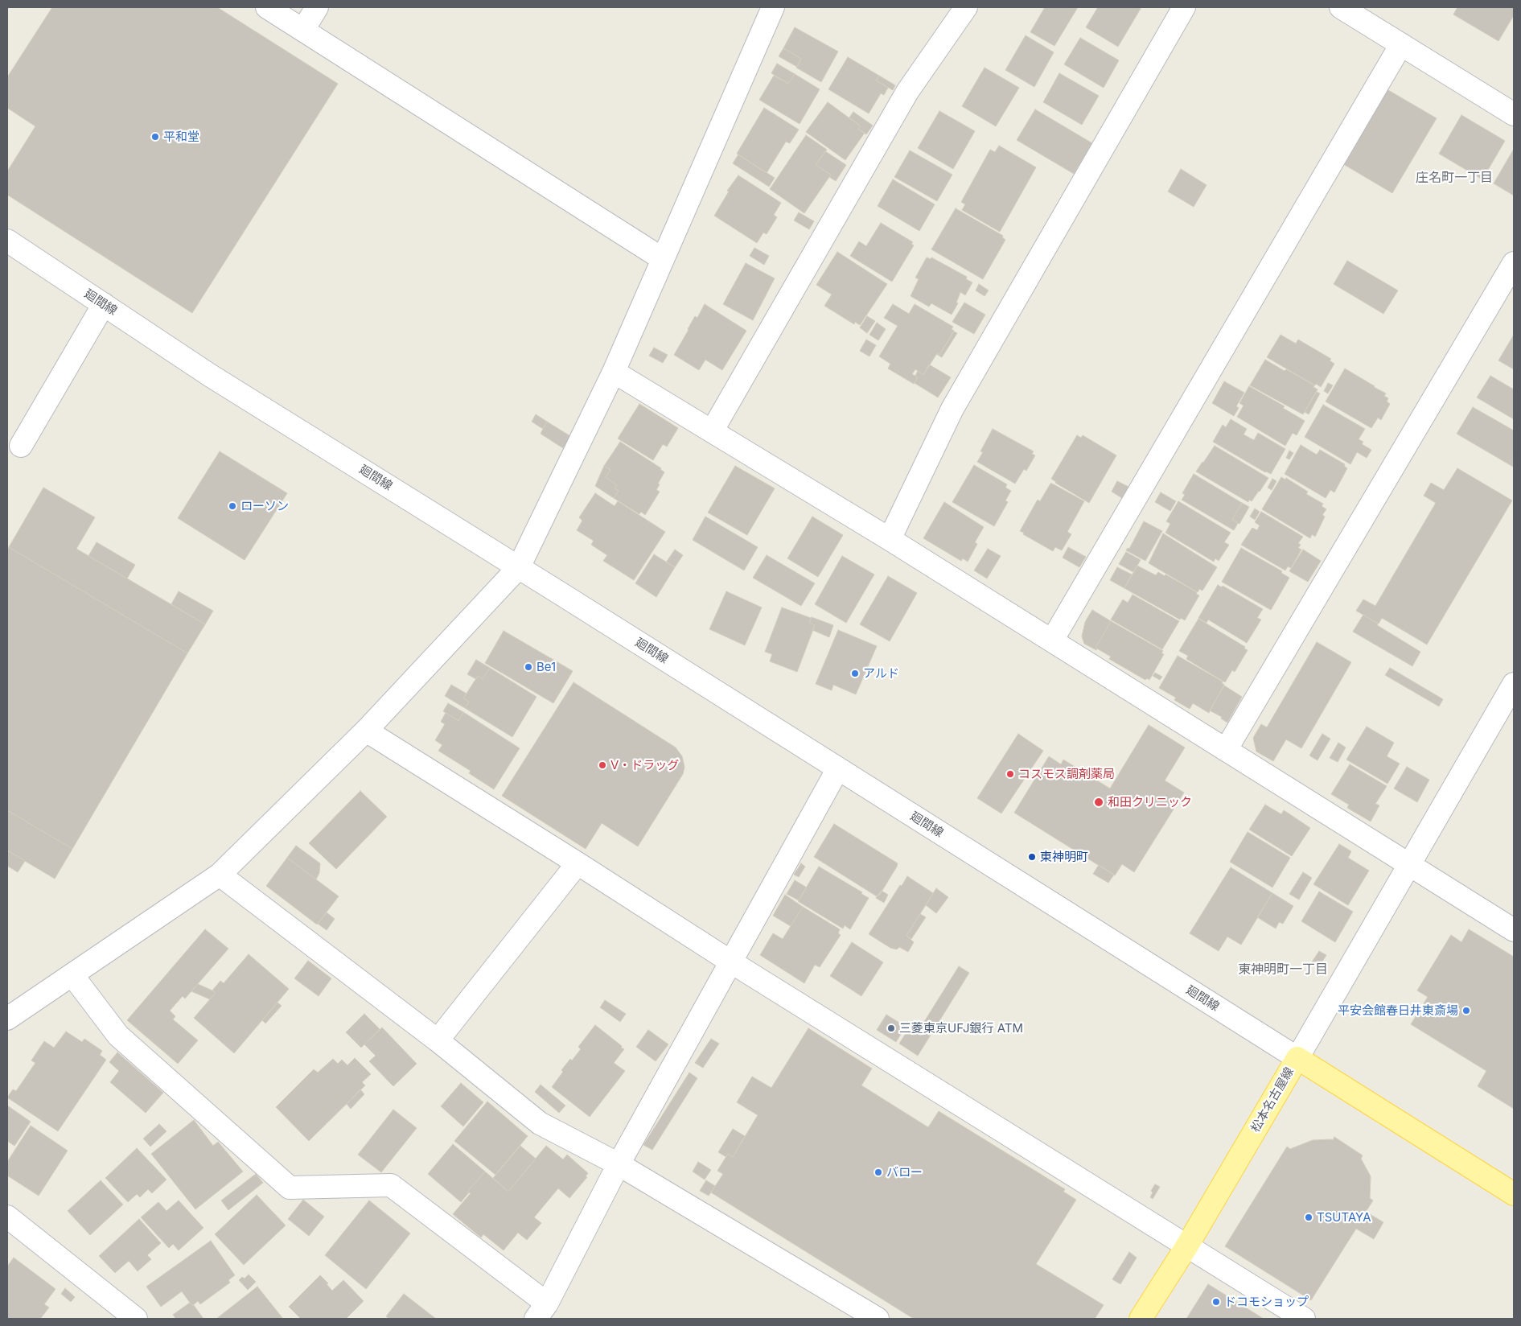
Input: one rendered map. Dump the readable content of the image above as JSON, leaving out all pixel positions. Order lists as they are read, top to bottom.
{
  "streets": {
    "main road": ["松本名古屋線"],
    "street": ["廻間線"]
  },
  "crossings": [
    ["廻間線", "松本名古屋線"]
  ],
  "districts": ["庄名町一丁目", "東神明町一丁目"],
  "places": [
    "平和堂",
    "ローソン",
    "Be1",
    "アルド",
    "V・ドラッグ",
    "コスモス調剤薬局",
    "和田クリニック",
    "東神明町",
    "平安会館春日井東斎場",
    "三菱東京UFJ銀行 ATM",
    "バロー",
    "TSUTAYA",
    "ドコモショップ"
  ]
}
